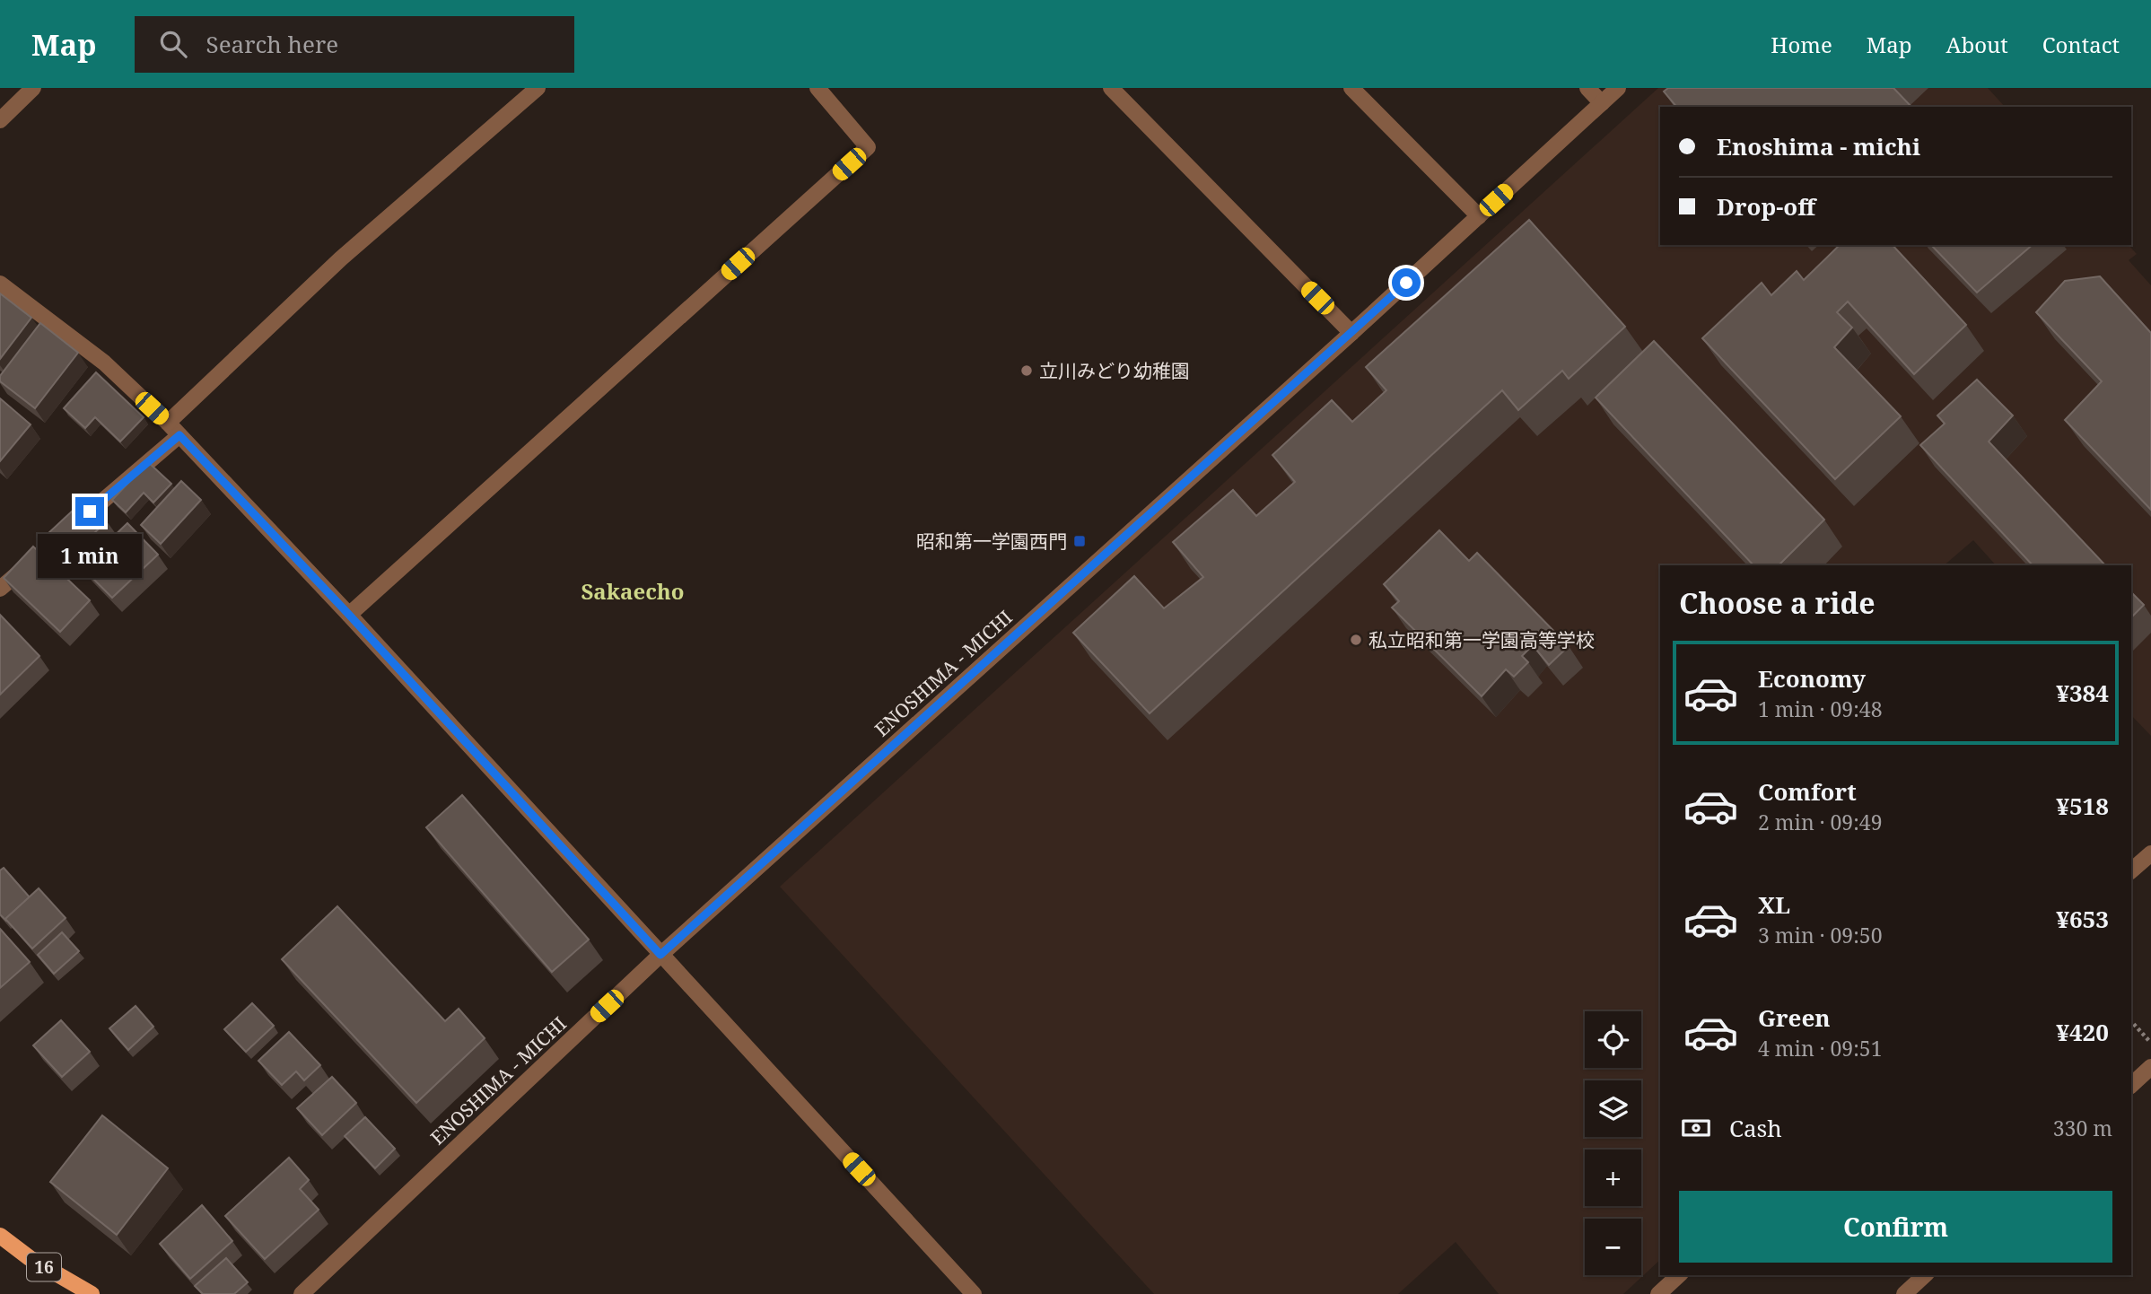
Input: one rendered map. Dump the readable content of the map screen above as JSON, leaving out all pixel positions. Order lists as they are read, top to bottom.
{
  "streets": {
    "main road": ["16"],
    "street": ["ENOSHIMA - MICHI"]
  },
  "districts": ["Sakaecho"],
  "places": {
    "other": ["立川みどり幼稚園", "私立昭和第一学園高等学校"],
    "transit": ["昭和第一学園西門"]
  },
  "page": {
    "header": "Map",
    "search": "Search here",
    "nav": [
      "Home",
      "Map",
      "About",
      "Contact"
    ],
    "banner": ["Enoshima - michi", "Drop-off"],
    "bubble": "1 min",
    "heading": "Choose a ride",
    "list": [
      {
        "name": "Economy",
        "note": "1 min · 09:48",
        "value": "¥384"
      },
      {
        "name": "Comfort",
        "note": "2 min · 09:49",
        "value": "¥518"
      },
      {
        "name": "XL",
        "note": "3 min · 09:50",
        "value": "¥653"
      },
      {
        "name": "Green",
        "note": "4 min · 09:51",
        "value": "¥420"
      }
    ],
    "map_buttons": ["+", "−"],
    "pay": ["Cash", "330 m"],
    "buttons": "Confirm"
  }
}
